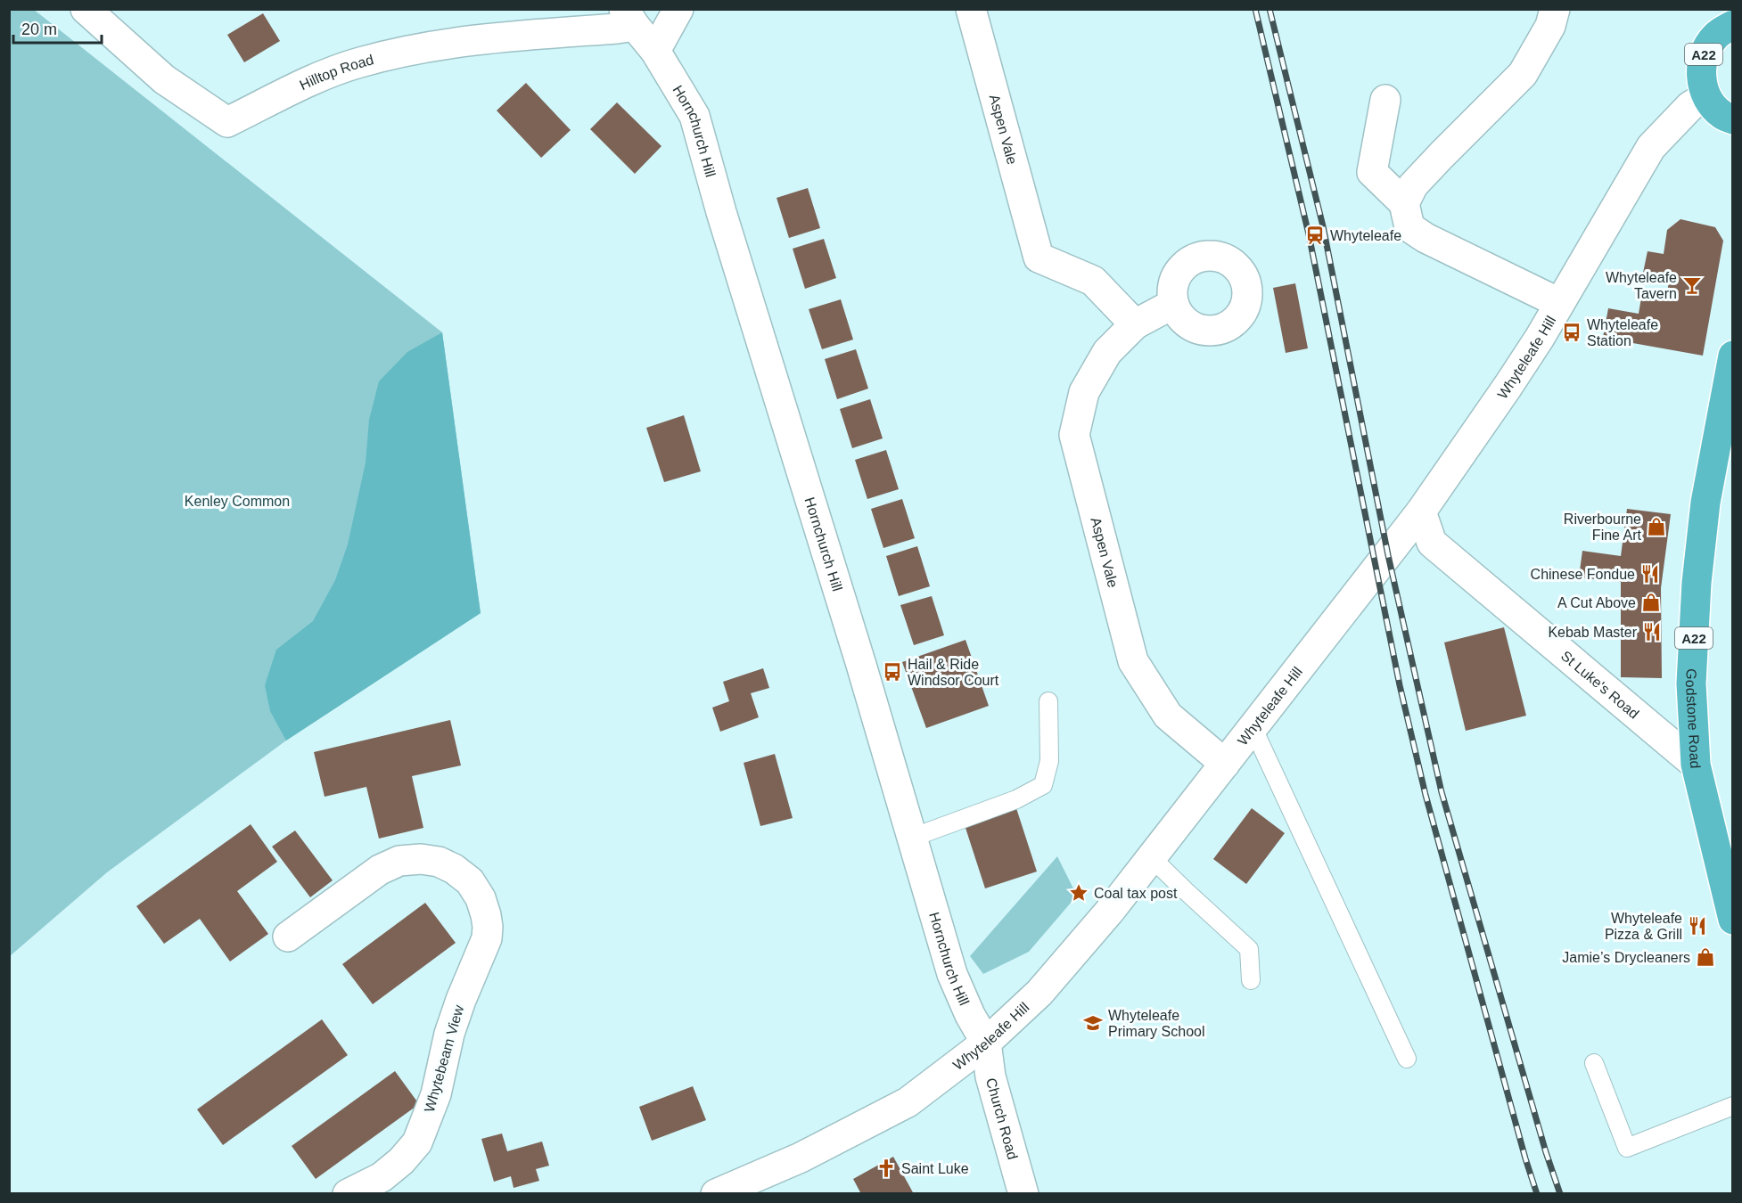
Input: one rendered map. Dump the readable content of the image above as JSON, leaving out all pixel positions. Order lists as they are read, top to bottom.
{
  "streets": {
    "highway": ["A22", "Godstone Road"],
    "street": [
      "Hilltop Road",
      "Aspen Vale",
      "Hornchurch Hill",
      "Whyteleafe Hill",
      "St Luke's Road",
      "Whytebeam View",
      "Church Road"
    ]
  },
  "crossings": [
    ["A22", "Whyteleafe Hill"],
    ["Hilltop Road", "Hornchurch Hill"],
    ["Aspen Vale", "Whyteleafe Hill"],
    ["Hornchurch Hill", "Whyteleafe Hill"],
    ["Hornchurch Hill", "Church Road"],
    ["Whyteleafe Hill", "St Luke's Road"],
    ["Whyteleafe Hill", "Church Road"],
    ["St Luke's Road", "Godstone Road"]
  ],
  "parks": ["Kenley Common"],
  "places": {
    "station": ["Whyteleafe"],
    "bar": ["Whyteleafe Tavern"],
    "bus stop": ["Whyteleafe Station", "Hail & Ride Windsor Court"],
    "shop": ["Riverbourne Fine Art", "A Cut Above", "Jamie’s Drycleaners"],
    "restaurant": ["Chinese Fondue", "Kebab Master", "Whyteleafe Pizza & Grill"],
    "place": ["Coal tax post"],
    "school or university": ["Whyteleafe Primary School"],
    "church": ["Saint Luke"]
  },
  "scale_bar": "20 m"
}
